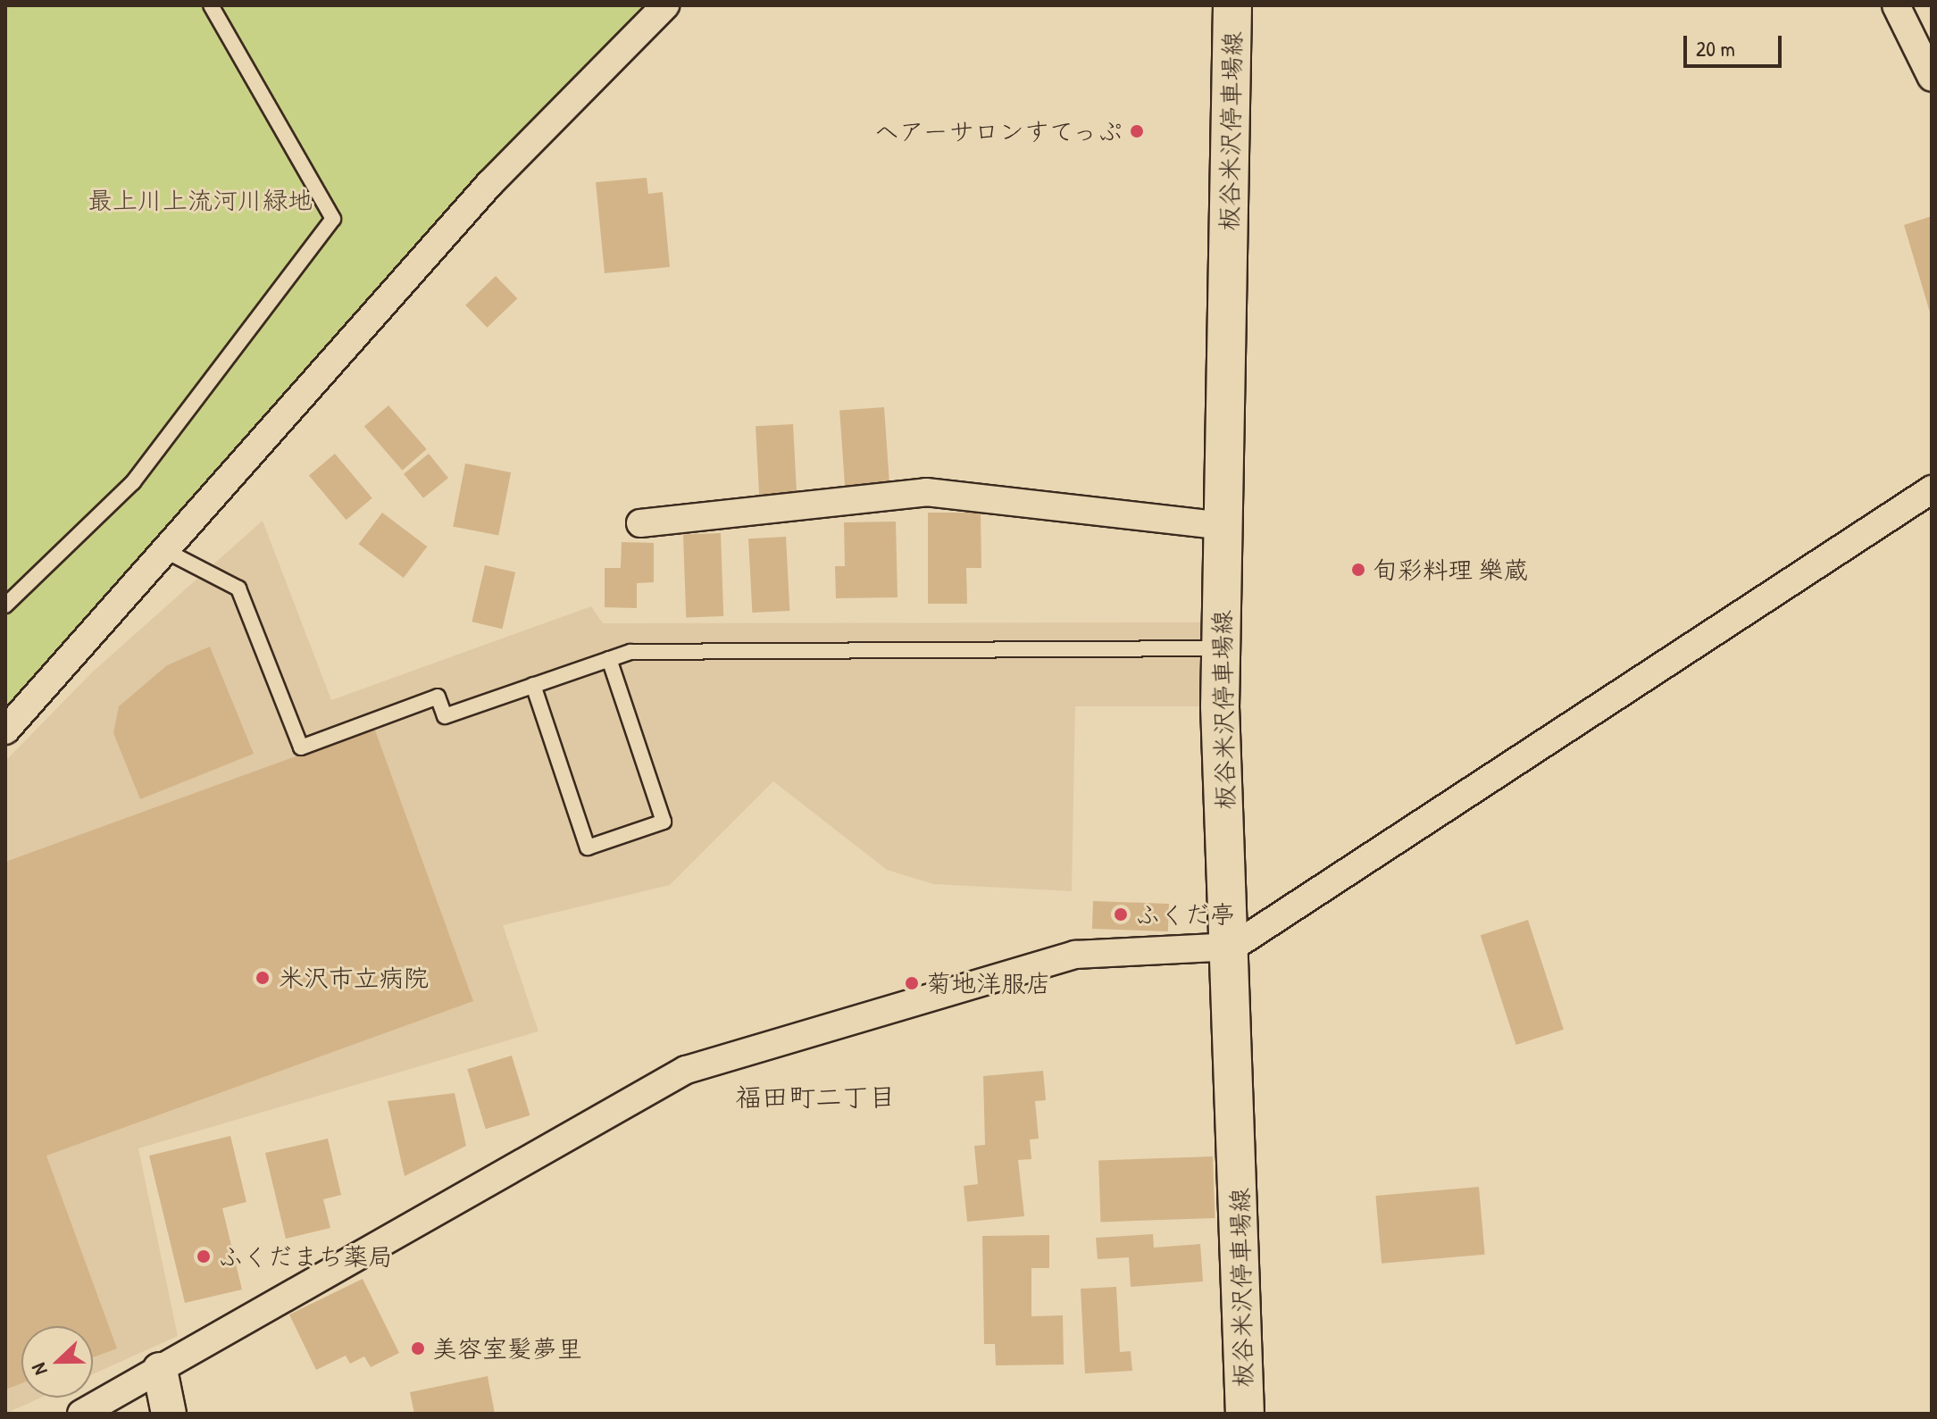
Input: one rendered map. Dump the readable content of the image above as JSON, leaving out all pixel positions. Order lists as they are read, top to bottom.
{
  "streets": {
    "main road": ["板谷米沢停車場線"]
  },
  "districts": ["福田町二丁目"],
  "parks": ["最上川上流河川緑地"],
  "places": [
    "ヘアーサロンすてっぷ",
    "旬彩料理 樂蔵",
    "ふくだ亭",
    "米沢市立病院",
    "菊地洋服店",
    "ふくだまち薬局",
    "美容室髪夢里"
  ],
  "scale_bar": "20 m",
  "north": "left"
}
